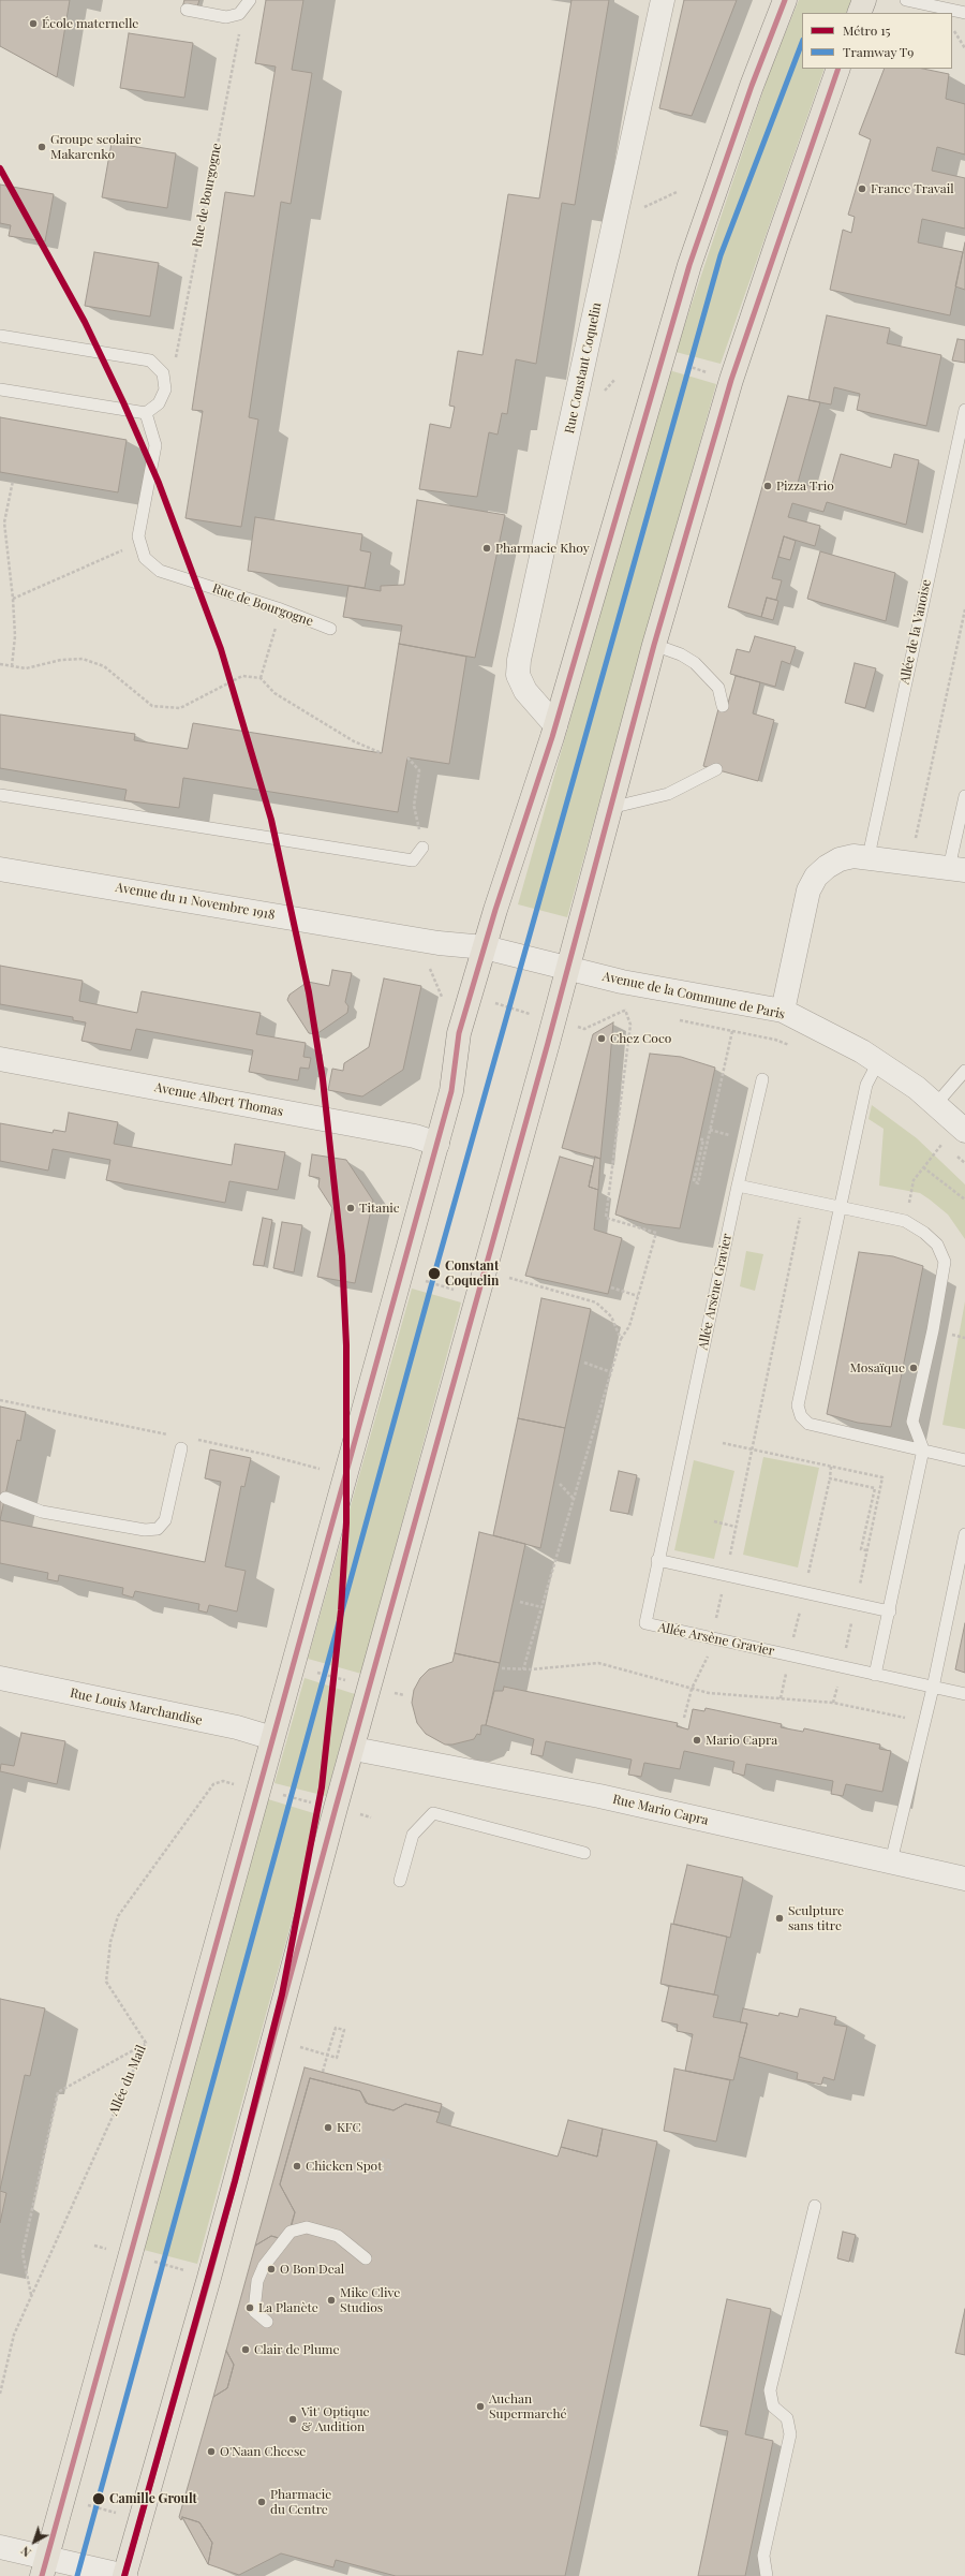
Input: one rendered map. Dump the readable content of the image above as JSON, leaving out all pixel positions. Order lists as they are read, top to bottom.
{
  "streets": {
    "street": [
      "Rue Constant Coquelin",
      "Avenue du 11 Novembre 1918",
      "Avenue de la Commune de Paris",
      "Avenue Albert Thomas",
      "Rue Louis Marchandise",
      "Rue Mario Capra"
    ],
    "lane": ["Rue de Bourgogne", "Allée de la Vanoise", "Allée Arsène Gravier"],
    "path": ["Allée du Mail"]
  },
  "crossings": [
    ["Avenue du 11 Novembre 1918", "Avenue de la Commune de Paris"]
  ],
  "places": [
    "École maternelle",
    "Groupe scolaire Makarenko",
    "France Travail",
    "Pizza Trio",
    "Pharmacie Khoy",
    "Chez Coco",
    "Titanic",
    "Constant Coquelin",
    "Mosaïque",
    "Mario Capra",
    "Sculpture sans titre",
    "KFC",
    "Chicken Spot",
    "O Bon Deal",
    "Mike Clive Studios",
    "La Planète",
    "Clair de Plume",
    "Auchan Supermarché",
    "Vit' Optique & Audition",
    "O'Naan Cheese",
    "Camille Groult",
    "Pharmacie du Centre"
  ],
  "lines": ["tram line T9", "metro line 15"],
  "legend": ["Métro 15", "Tramway T9"],
  "north": "bottom left"
}
